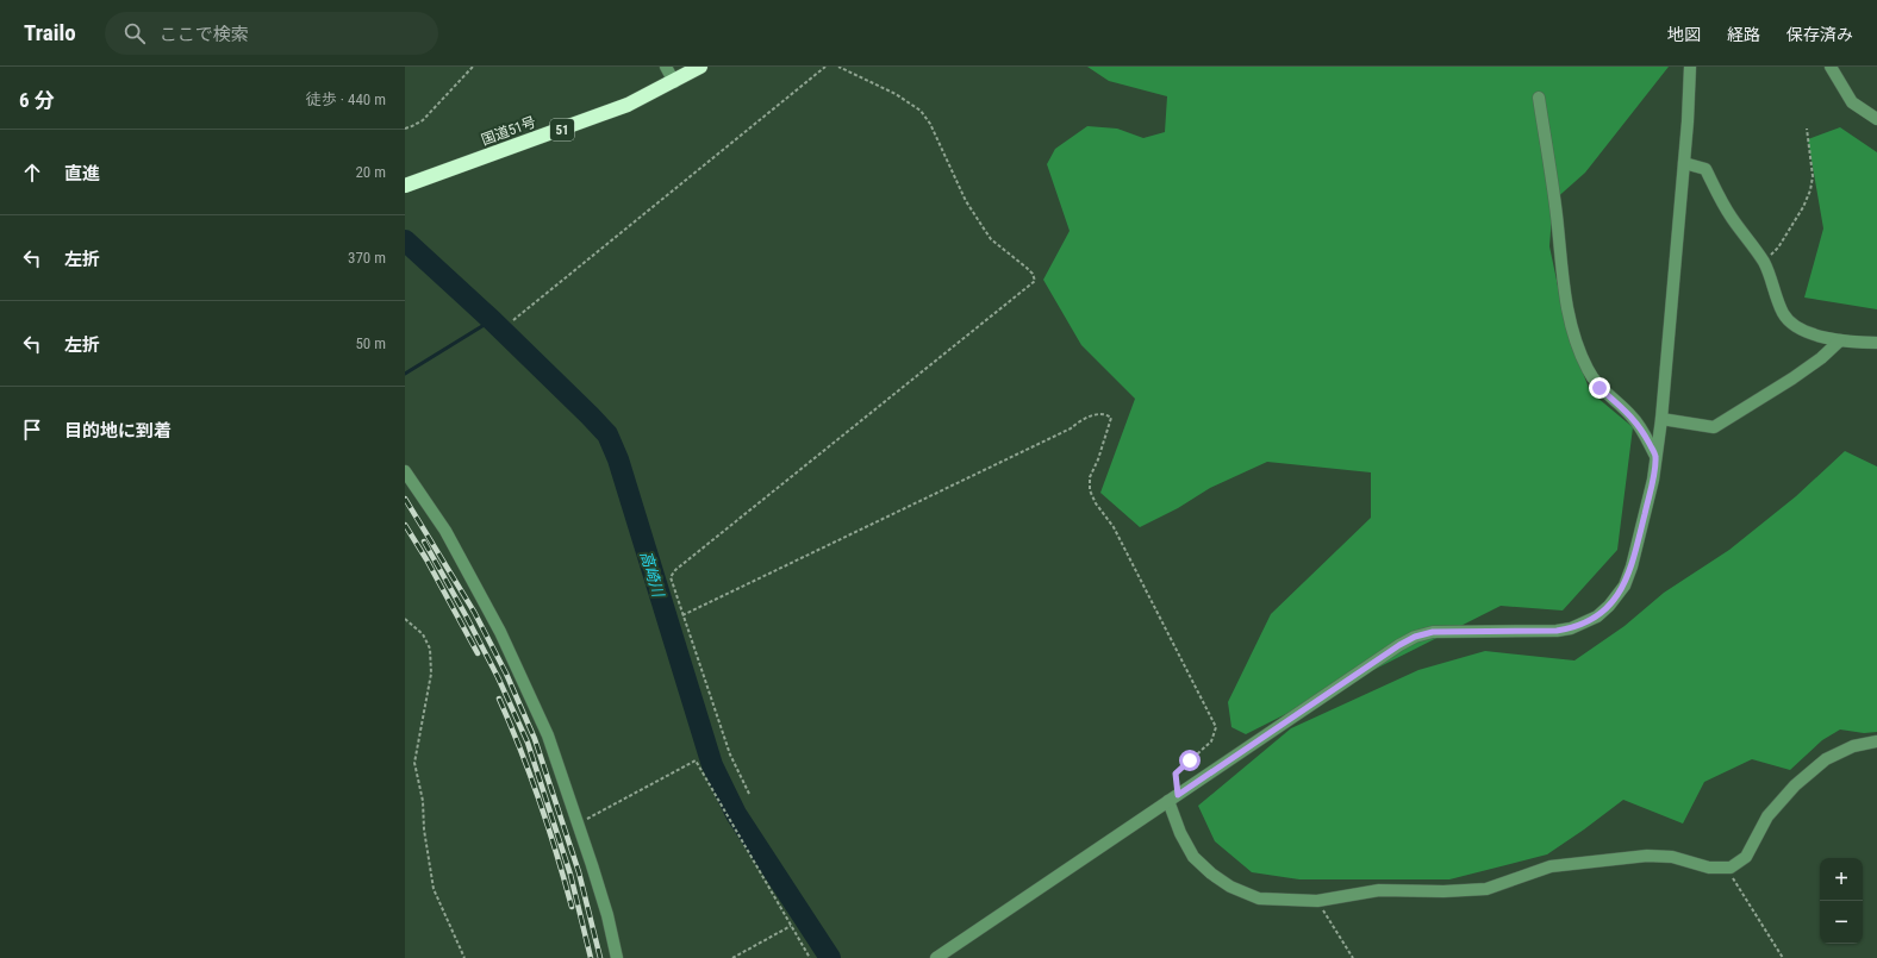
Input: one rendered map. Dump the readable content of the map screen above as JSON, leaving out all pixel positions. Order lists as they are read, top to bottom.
{
  "streets": {
    "highway": ["51", "国道51号"]
  },
  "water": ["高崎川"],
  "page": {
    "header": "Trailo",
    "search": "ここで検索",
    "nav": ["地図", "経路", "保存済み"],
    "heading": ["6 分", "徒歩 · 440 m"],
    "list": [
      ["直進", "20 m"],
      ["左折", "370 m"],
      ["左折", "50 m"],
      "目的地に到着"
    ],
    "map_buttons": ["+", "−"]
  }
}
